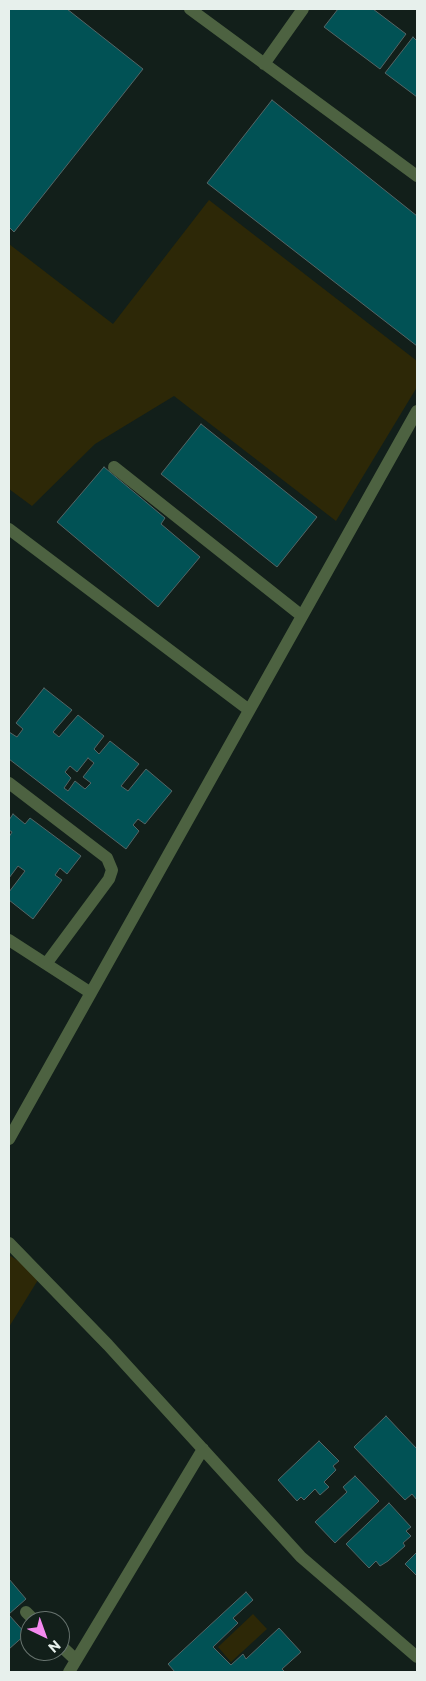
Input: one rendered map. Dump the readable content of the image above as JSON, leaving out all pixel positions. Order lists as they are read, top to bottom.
{
  "north": "bottom right"
}
